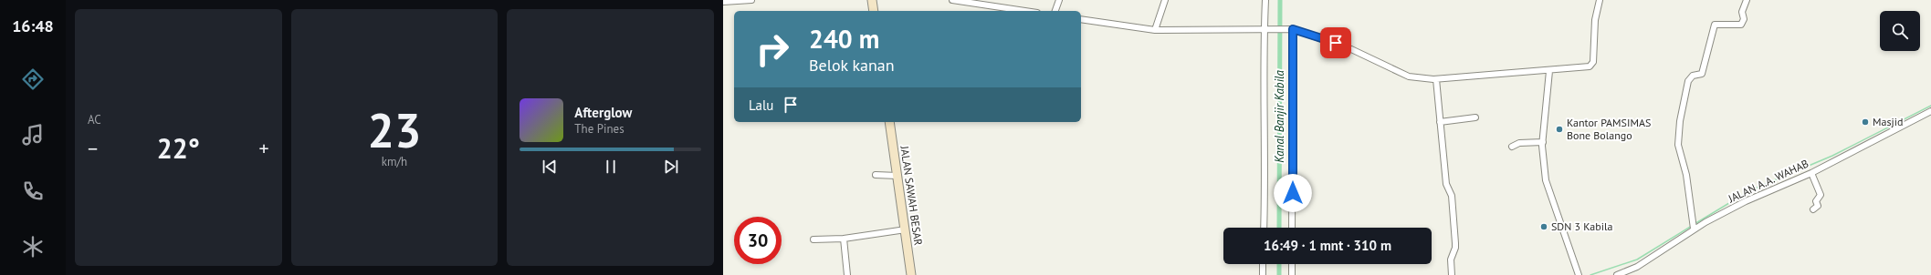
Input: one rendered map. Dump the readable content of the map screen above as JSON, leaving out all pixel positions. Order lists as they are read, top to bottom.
{
  "streets": {
    "main road": ["JALAN SAWAH BESAR"],
    "street": ["JALAN A.A. WAHAB"]
  },
  "water": ["Kanal Banjir Kabila"],
  "places": ["Masjid", "Kantor PAMSIMAS Bone Bolango", "SDN 3 Kabila"],
  "page": {
    "tabs": "16:48",
    "tile": [
      "AC",
      ["23", "km/h"]
    ],
    "turn": ["240 m", "Belok kanan"],
    "then": "Lalu",
    "song": ["Afterglow", "The Pines"],
    "heat": ["−", "22°", "+"],
    "limit": "30",
    "trip": "16:49 · 1 mnt · 310 m"
  }
}
